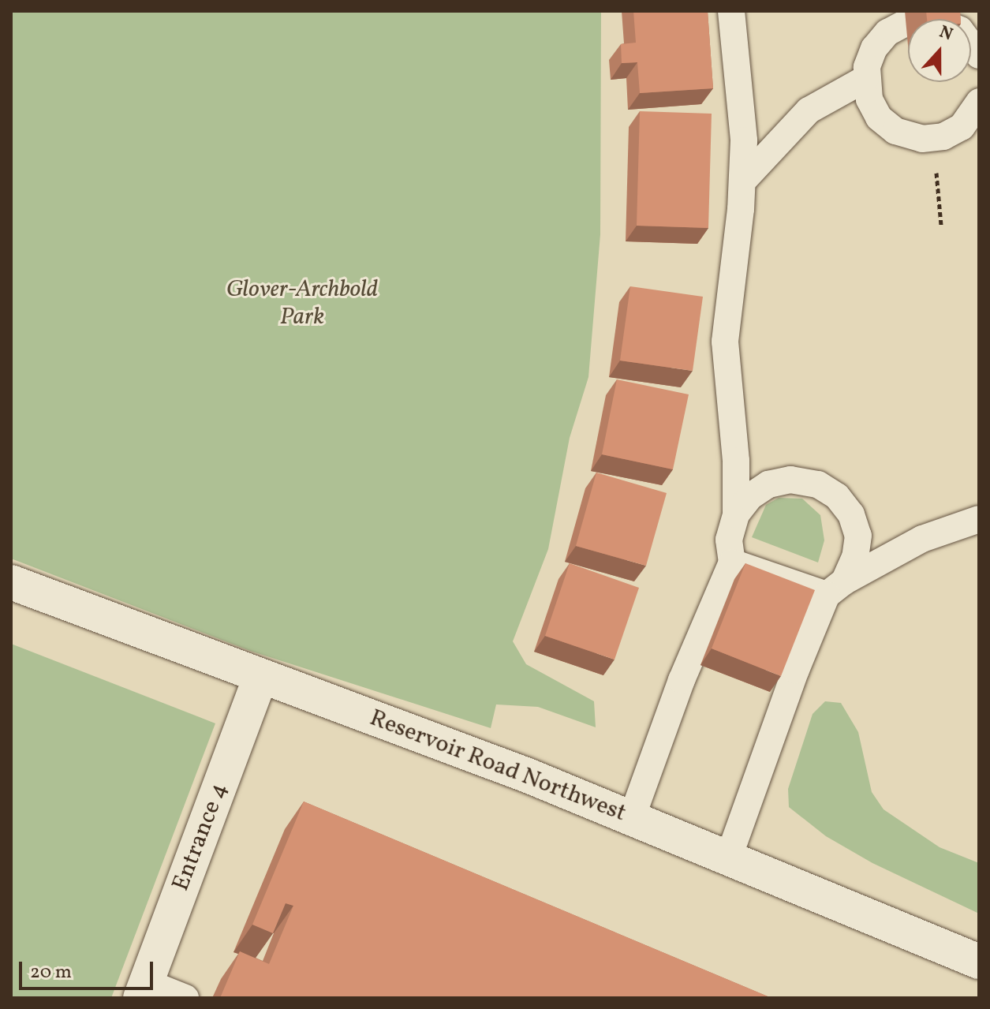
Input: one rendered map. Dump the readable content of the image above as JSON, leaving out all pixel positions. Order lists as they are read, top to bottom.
{
  "streets": {
    "main road": ["Reservoir Road Northwest", "Entrance 4"]
  },
  "crossings": [
    ["Reservoir Road Northwest", "Entrance 4"]
  ],
  "parks": ["Glover-Archbold Park"],
  "scale_bar": "20 m",
  "north": "top"
}
